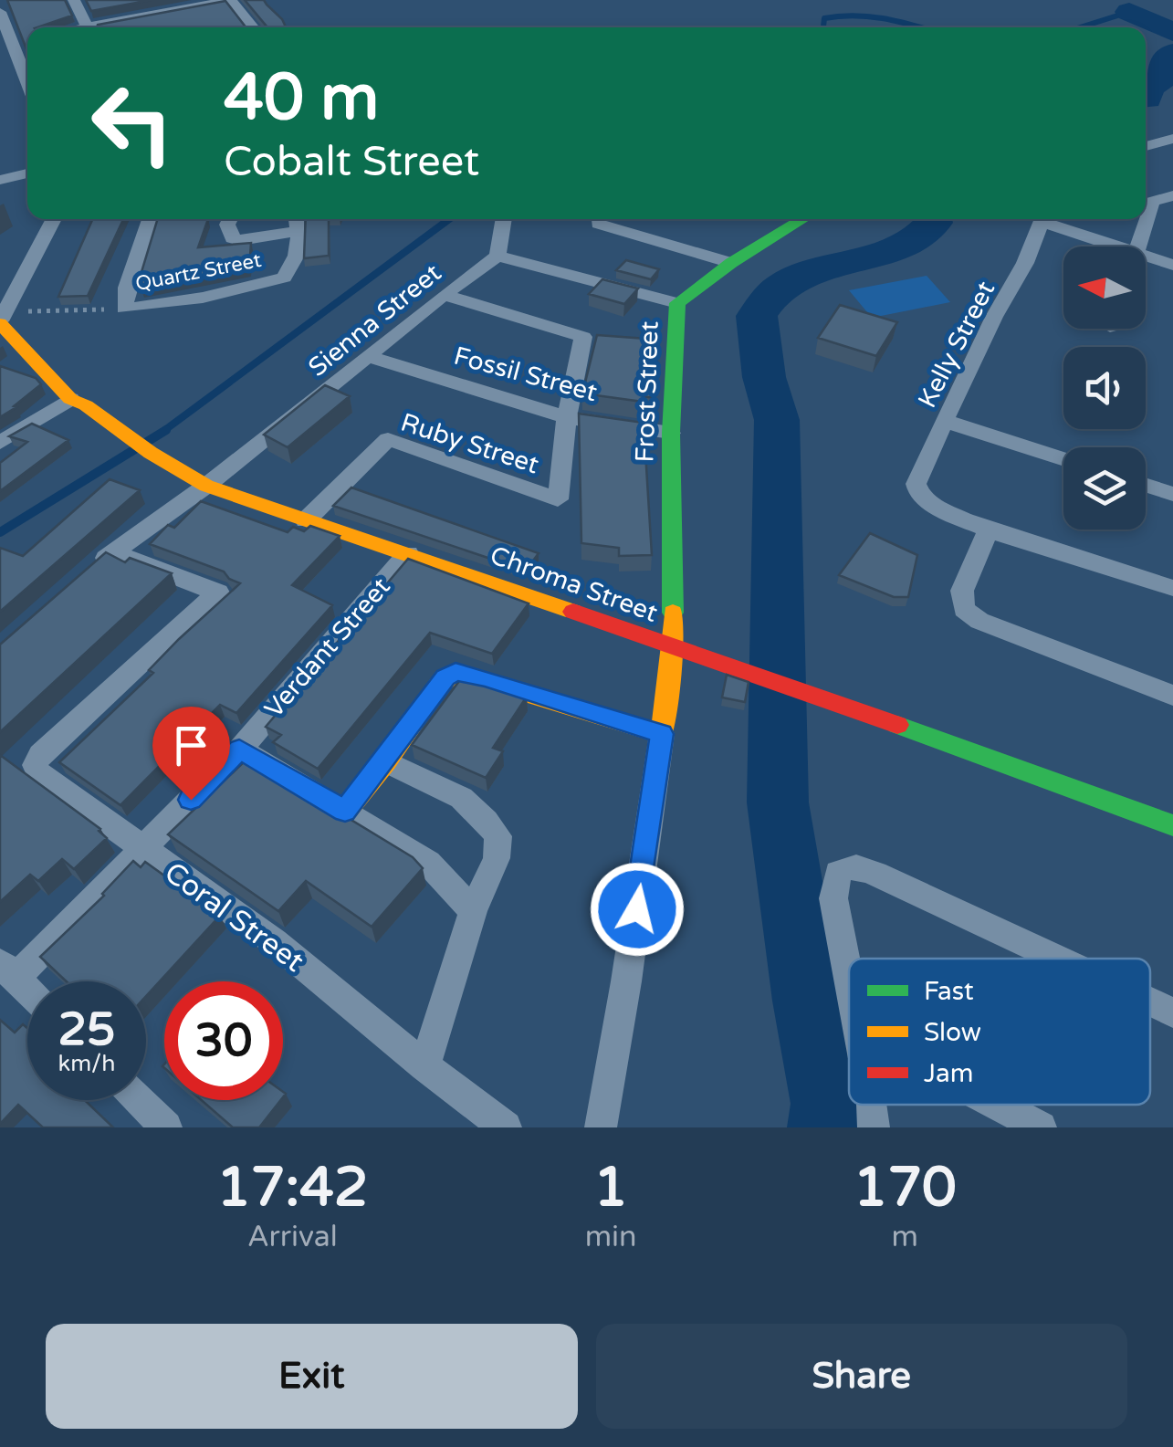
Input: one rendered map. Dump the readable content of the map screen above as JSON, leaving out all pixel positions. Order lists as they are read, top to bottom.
{
  "streets": {
    "street": [
      "Quartz Street",
      "Sienna Street",
      "Kelly Street",
      "Fossil Street",
      "Frost Street",
      "Ruby Street",
      "Chroma Street",
      "Verdant Street",
      "Coral Street"
    ]
  },
  "crossings": [
    ["Sienna Street", "Fossil Street"],
    ["Sienna Street", "Ruby Street"],
    ["Sienna Street", "Chroma Street"],
    ["Sienna Street", "Coral Street"],
    ["Fossil Street", "Frost Street"],
    ["Fossil Street", "Ruby Street"],
    ["Frost Street", "Chroma Street"],
    ["Ruby Street", "Chroma Street"],
    ["Chroma Street", "Verdant Street"],
    ["Verdant Street", "Coral Street"]
  ],
  "legend": ["Fast", "Slow", "Jam"],
  "north": "left",
  "page": {
    "turn": ["40 m", "Cobalt Street"],
    "speed": "25 km/h",
    "limit": "30",
    "eta": [
      "17:42",
      "Arrival",
      "1",
      "min",
      "170",
      "m"
    ],
    "buttons": ["Exit", "Share"]
  }
}
